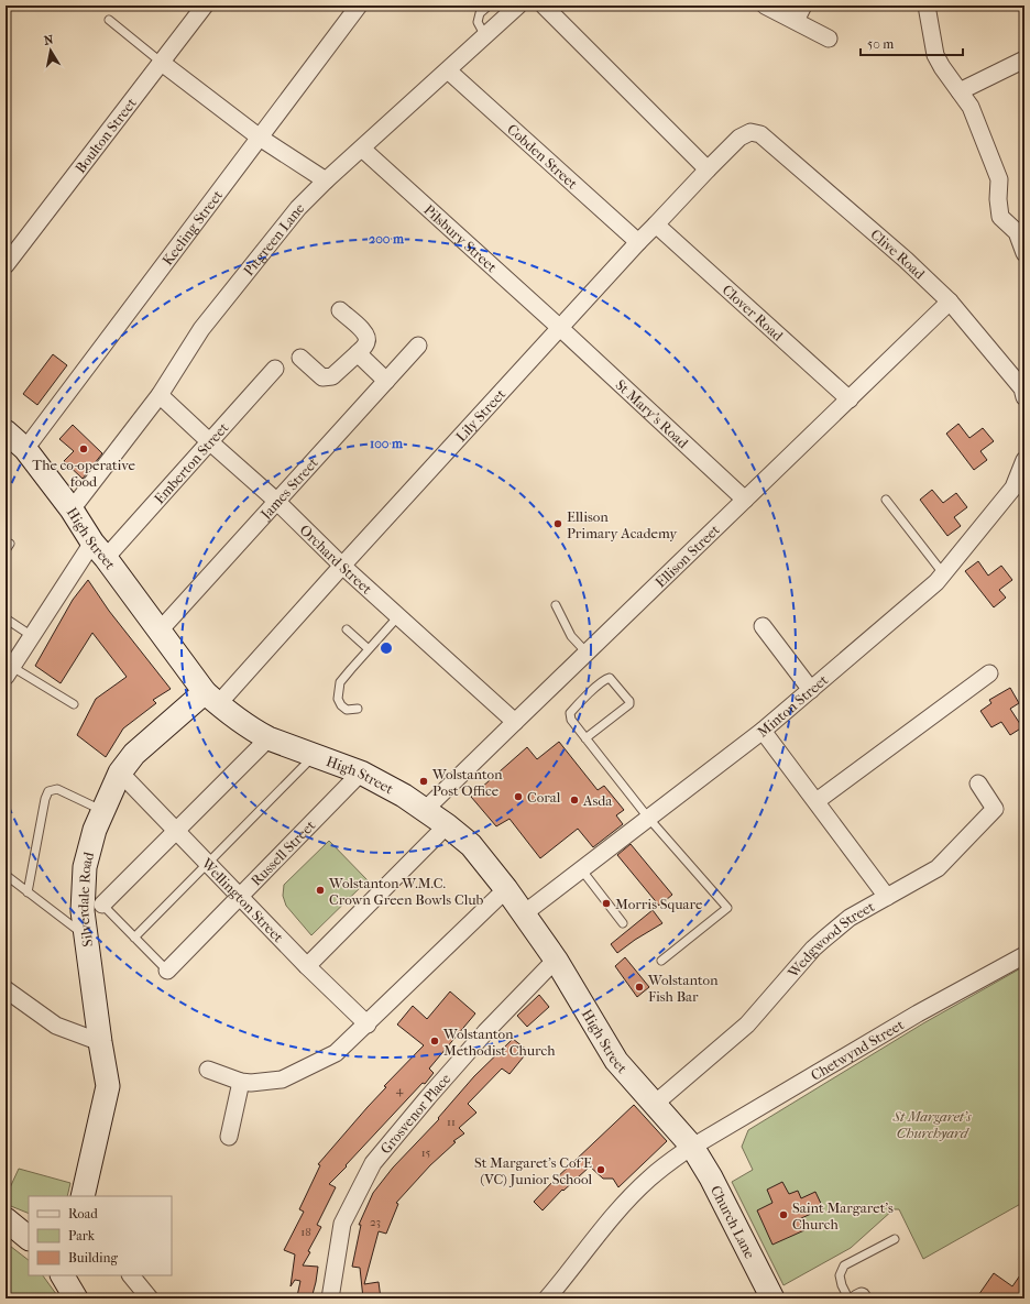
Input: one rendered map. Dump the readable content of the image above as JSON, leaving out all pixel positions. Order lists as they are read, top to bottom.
{
  "streets": {
    "main road": ["High Street", "Silverdale Road", "Church Lane"],
    "street": [
      "Boulton Street",
      "Cobden Street",
      "Keeling Street",
      "Pilsbury Street",
      "Pitgreen Lane",
      "Clive Road",
      "Clover Road",
      "St Mary's Road",
      "Lily Street",
      "Emberton Street",
      "James Street",
      "Ellison Street",
      "Orchard Street",
      "Minton Street",
      "Russell Street",
      "Wellington Street",
      "Wedgwood Street",
      "Chetwynd Street",
      "Grosvenor Place"
    ]
  },
  "crossings": [
    ["Cobden Street", "Pitgreen Lane"],
    ["Cobden Street", "Lily Street"],
    ["Keeling Street", "High Street"],
    ["Pilsbury Street", "Pitgreen Lane"],
    ["Pilsbury Street", "St Mary's Road"],
    ["Pilsbury Street", "Lily Street"],
    ["Pitgreen Lane", "High Street"],
    ["Pitgreen Lane", "Orchard Street"],
    ["Clive Road", "Lily Street"],
    ["Clive Road", "Ellison Street"],
    ["Clover Road", "Lily Street"],
    ["Clover Road", "Ellison Street"],
    ["St Mary's Road", "Lily Street"],
    ["St Mary's Road", "Ellison Street"],
    ["Lily Street", "High Street"],
    ["Lily Street", "Orchard Street"],
    ["Lily Street", "Silverdale Road"],
    ["Emberton Street", "High Street"],
    ["Emberton Street", "Orchard Street"],
    ["James Street", "High Street"],
    ["James Street", "Orchard Street"],
    ["High Street", "Ellison Street"],
    ["High Street", "Minton Street"],
    ["High Street", "Russell Street"],
    ["High Street", "Silverdale Road"],
    ["High Street", "Wedgwood Street"],
    ["High Street", "Chetwynd Street"],
    ["High Street", "Grosvenor Place"],
    ["High Street", "Church Lane"],
    ["Ellison Street", "Orchard Street"],
    ["Russell Street", "Wellington Street"],
    ["Silverdale Road", "Wellington Street"],
    ["Chetwynd Street", "Church Lane"]
  ],
  "parks": ["St Margaret’s Churchyard"],
  "places": [
    "The co-operative food",
    "Ellison Primary Academy",
    "Wolstanton Post Office",
    "Coral",
    "Asda",
    "Wolstanton W.M.C. Crown Green Bowls Club",
    "Morris Square",
    "Wolstanton Fish Bar",
    "Wolstanton Methodist Church",
    "St Margaret's CofE (VC) Junior School",
    "Saint Margaret's Church"
  ],
  "house_numbers": [
    "4",
    "11",
    "15",
    "23",
    "18"
  ],
  "legend": ["Road", "Park", "Building"],
  "scale_bar": "50 m",
  "north": "top",
  "rings": ["200 m", "100 m"]
}
